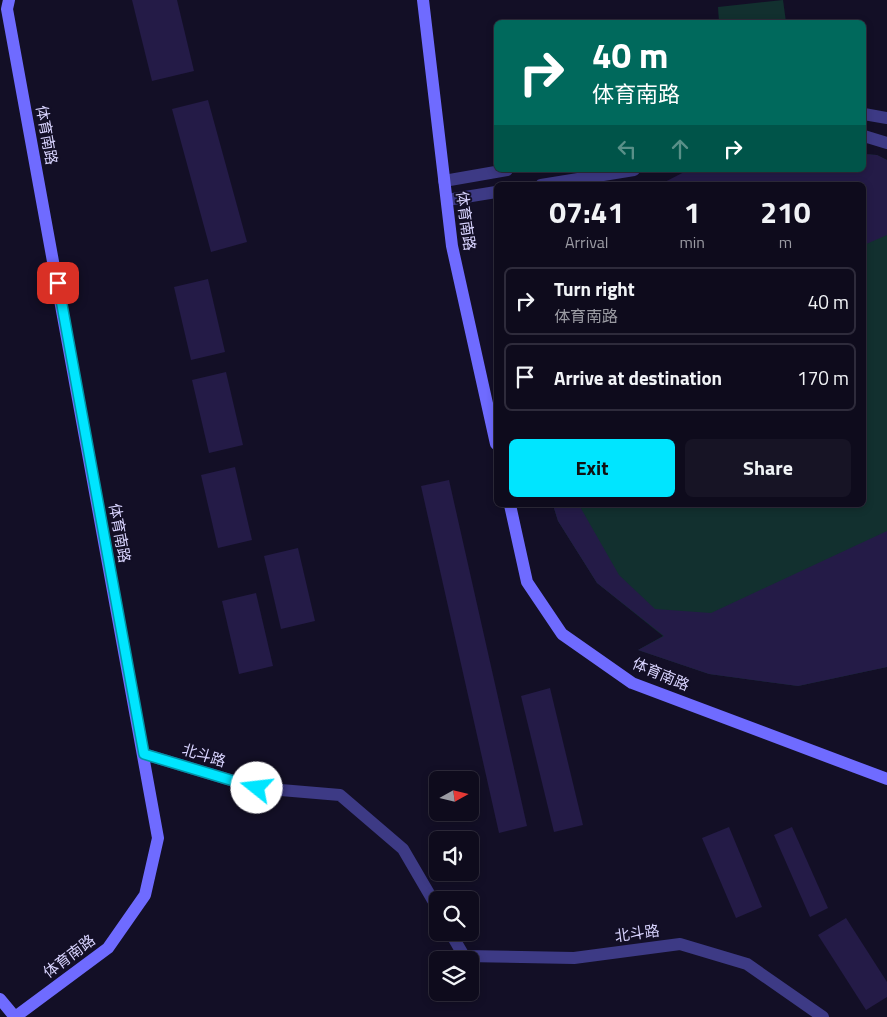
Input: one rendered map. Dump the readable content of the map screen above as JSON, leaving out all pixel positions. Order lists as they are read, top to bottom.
{
  "streets": {
    "street": ["体育南路", "北斗路"]
  },
  "crossings": [
    ["体育南路", "北斗路"]
  ],
  "north": "right",
  "page": {
    "turn": ["40 m", "体育南路"],
    "eta": [
      "07:41",
      "Arrival",
      "1",
      "min",
      "210",
      "m"
    ],
    "list": [
      {
        "name": "Turn right",
        "note": "体育南路",
        "value": "40 m"
      },
      {
        "name": "Arrive at destination",
        "value": "170 m"
      }
    ],
    "buttons": ["Exit", "Share"]
  }
}
